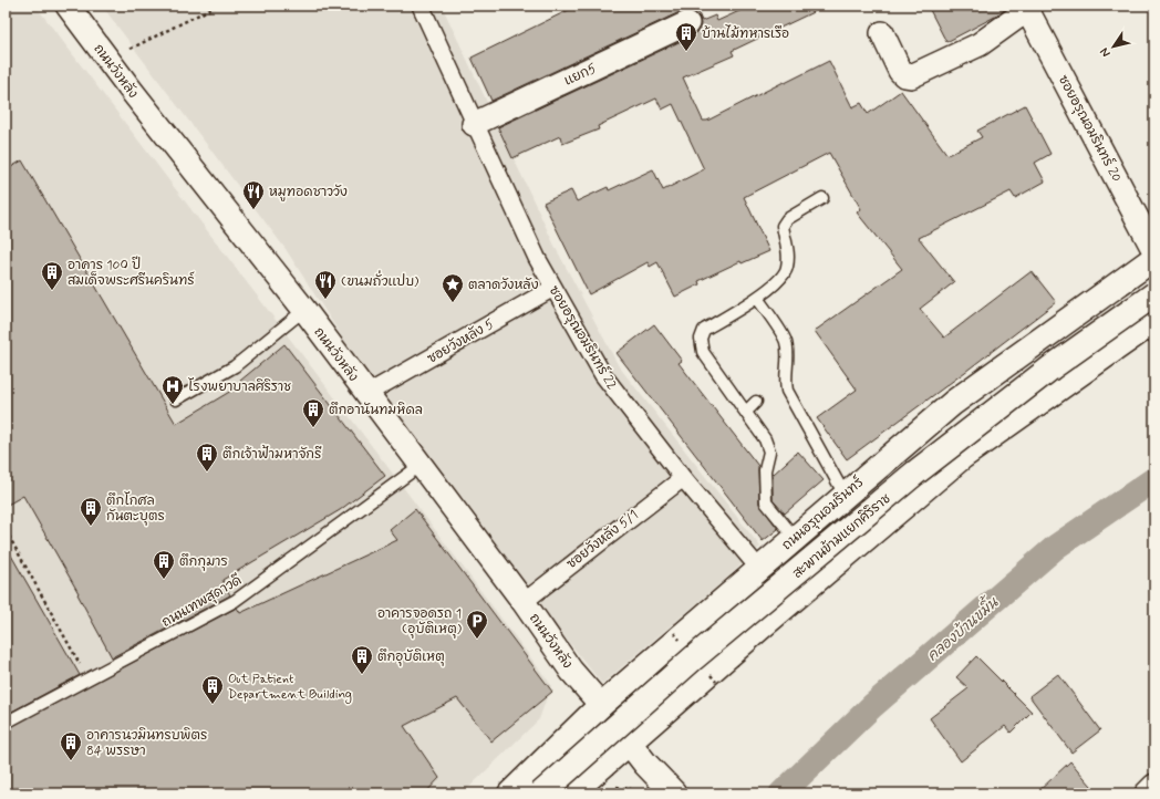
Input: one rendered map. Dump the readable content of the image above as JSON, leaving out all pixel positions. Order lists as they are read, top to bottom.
{
  "streets": {
    "main road": ["ถนนอรุณอมรินทร์", "สะพานข้ามแยกศิริราช"],
    "street": [
      "ถนนวังหลัง",
      "แยก5",
      "ซอยอรุณอมรินทร์ 20",
      "ซอยอรุณอมรินทร์ 22",
      "ซอยวังหลัง 5",
      "ซอยวังหลัง 5/1"
    ],
    "lane": ["ถนนเทพสุดาวดี"]
  },
  "crossings": [
    ["ถนนวังหลัง", "ซอยวังหลัง 5"],
    ["ถนนวังหลัง", "ถนนอรุณอมรินทร์"],
    ["ถนนวังหลัง", "ซอยวังหลัง 5/1"],
    ["ถนนวังหลัง", "ถนนเทพสุดาวดี"],
    ["แยก5", "ซอยอรุณอมรินทร์ 22"],
    ["ซอยอรุณอมรินทร์ 22", "ซอยวังหลัง 5"],
    ["ซอยอรุณอมรินทร์ 22", "ถนนอรุณอมรินทร์"],
    ["ซอยอรุณอมรินทร์ 22", "ซอยวังหลัง 5/1"]
  ],
  "water": ["คลองบ้านขมิ้น"],
  "places": {
    "building": [
      "บ้านไม้ทหารเรือ",
      "อาคาร 100 ปี สมเด็จพระศรีนครินทร์",
      "ตึกอานันทมหิดล",
      "ตึกเจ้าฟ้ามหาจักรี",
      "ตึกโกศล กันตะบุตร",
      "ตึกกุมาร",
      "ตึกอุบัติเหตุ",
      "Out Patient Department Building",
      "อาคารนวมินทรบพิตร 84 พรรษา"
    ],
    "restaurant": ["หมูทอดชาววัง", "(ขนมถั่วแปบ)"],
    "place": ["ตลาดวังหลัง"],
    "hospital": ["โรงพยาบาลศิริราช"],
    "parking": ["อาคารจอดรถ 1 (อุบัติเหตุ)"]
  },
  "north": "bottom left"
}
